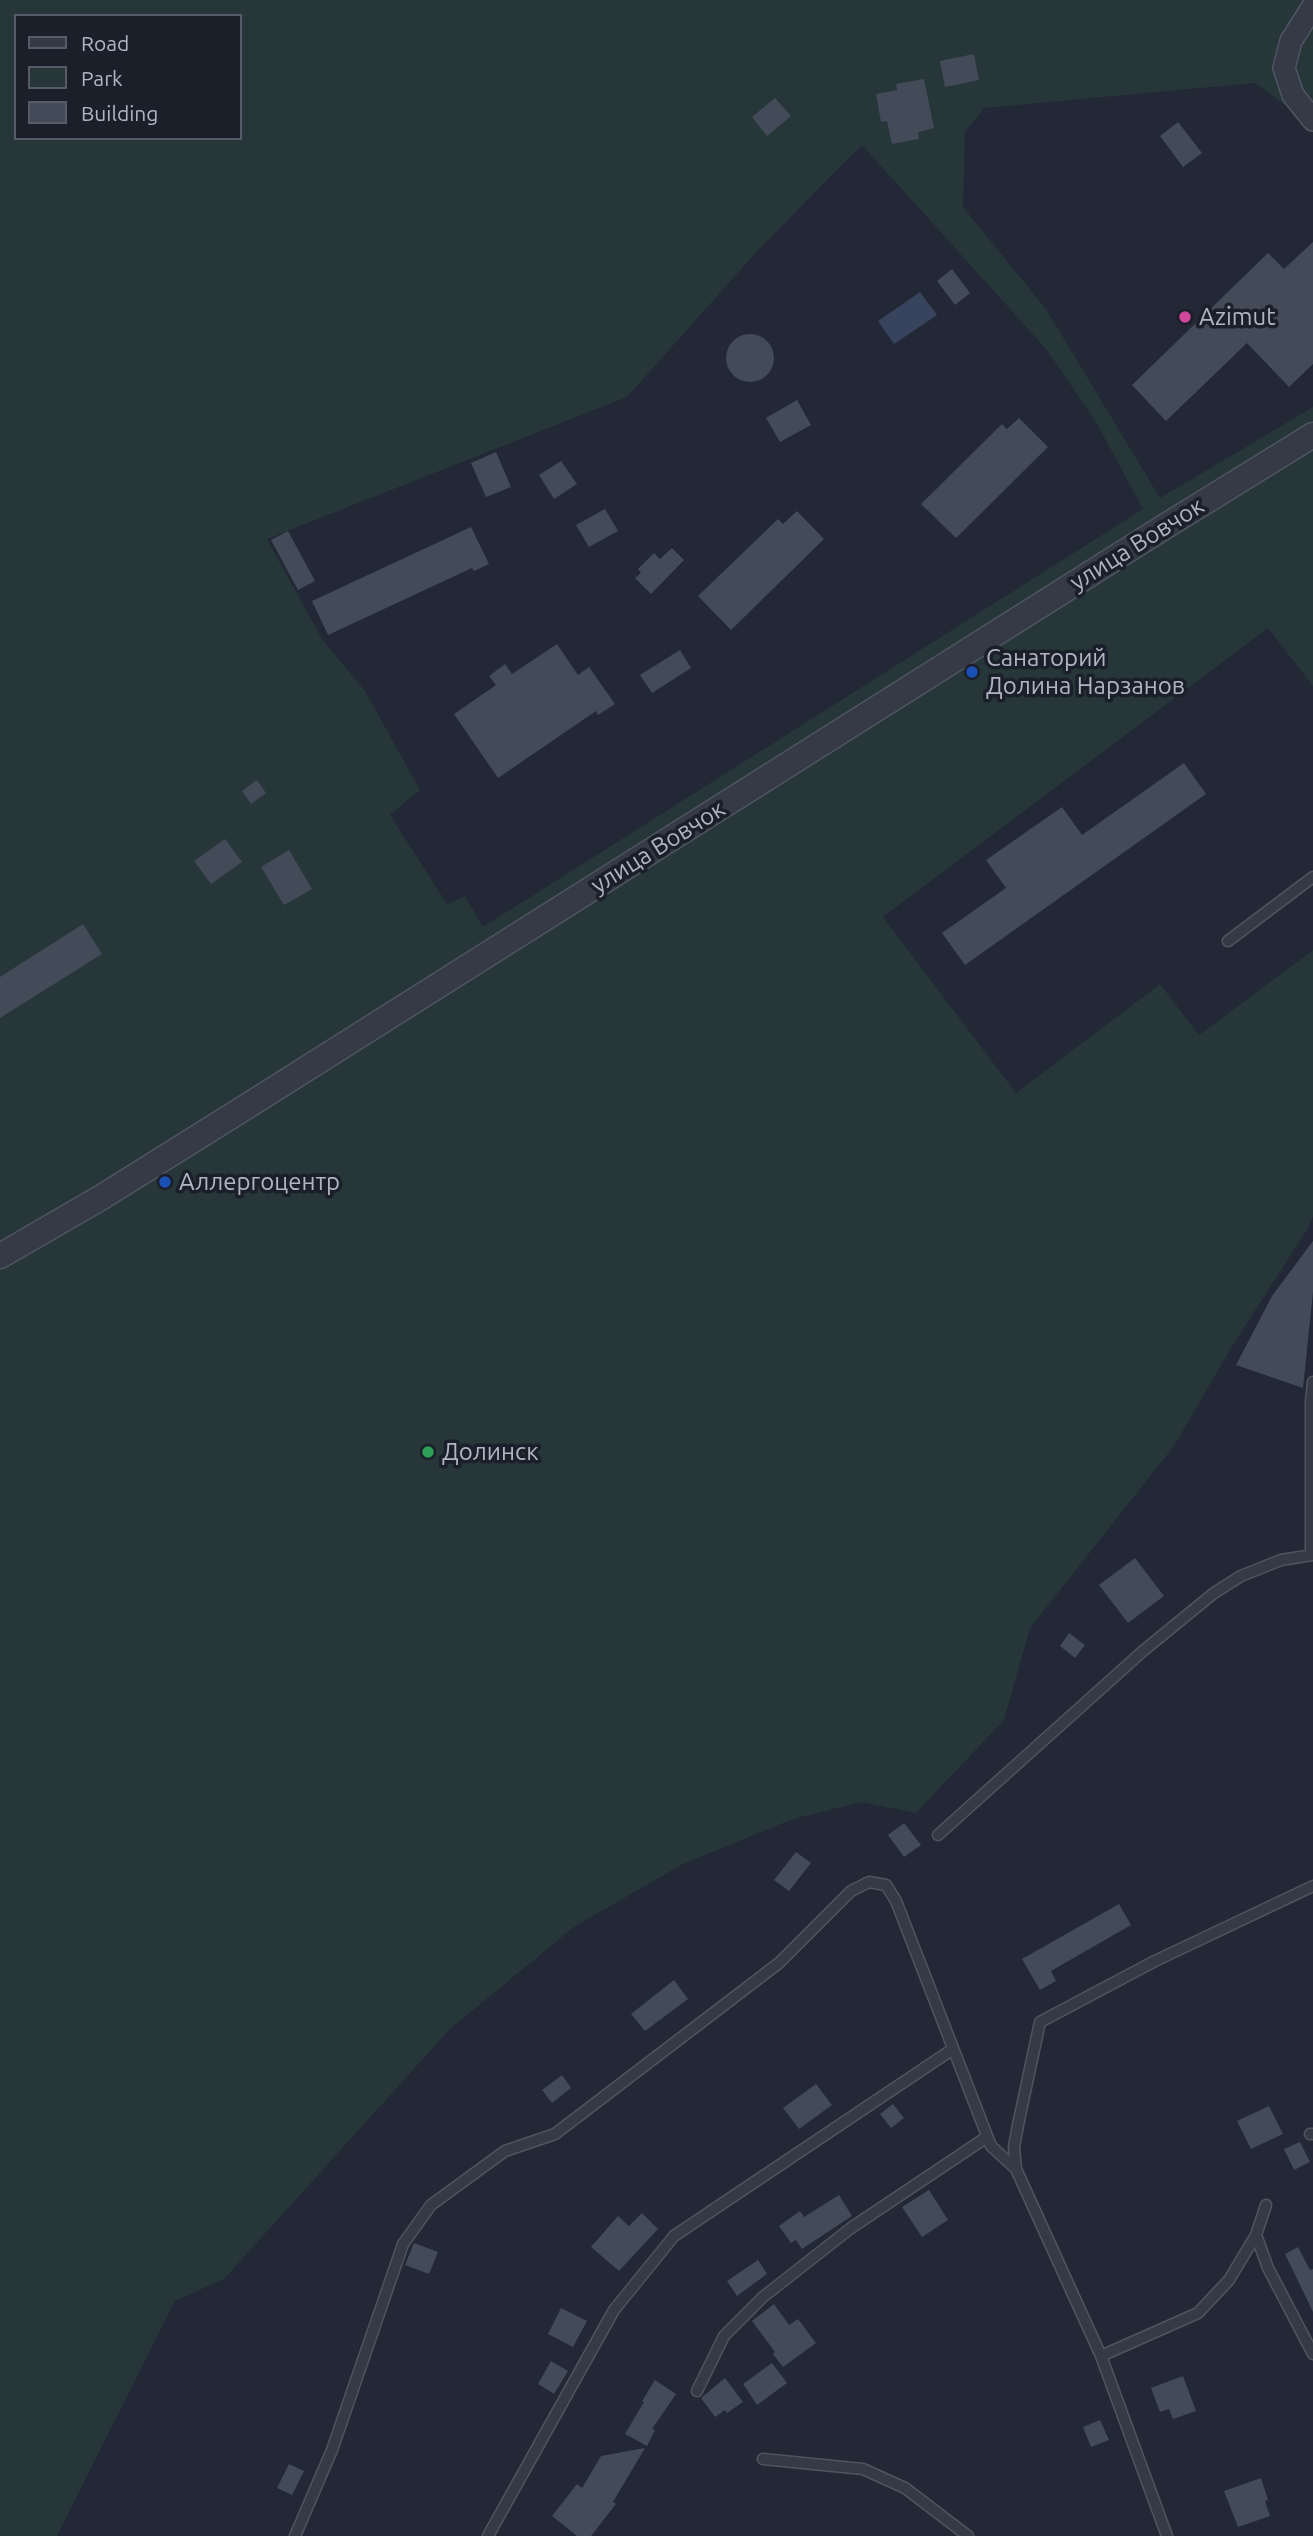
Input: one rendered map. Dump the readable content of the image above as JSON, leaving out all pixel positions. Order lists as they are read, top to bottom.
{
  "streets": {
    "street": ["улица Вовчок"]
  },
  "places": [
    "Azimut",
    "Санаторий Долина Нарзанов",
    "Аллергоцентр",
    "Долинск"
  ],
  "legend": ["Road", "Park", "Building"]
}
